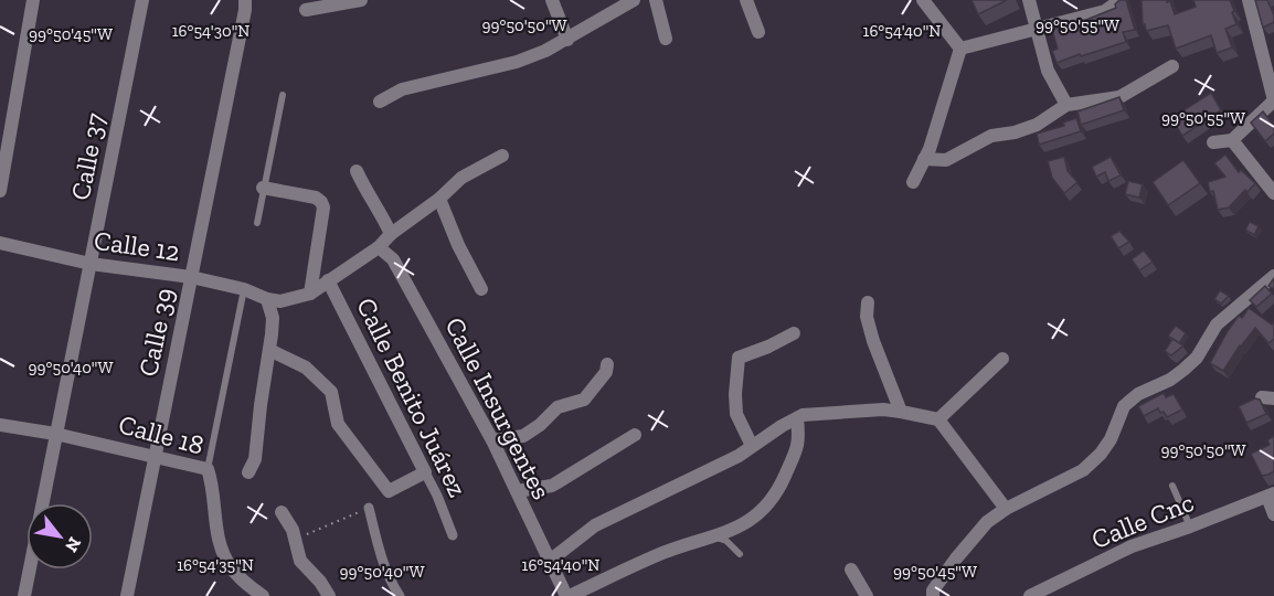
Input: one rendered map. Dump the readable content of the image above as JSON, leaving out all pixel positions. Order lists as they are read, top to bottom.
{
  "streets": {
    "street": [
      "Calle 37",
      "Calle 12",
      "Calle 39",
      "Calle Benito Juárez",
      "Calle Insurgentes",
      "Calle 18",
      "Calle Cnc"
    ]
  },
  "crossings": [
    ["Calle 37", "Calle 12"],
    ["Calle 37", "Calle 18"],
    ["Calle 12", "Calle 39"],
    ["Calle 39", "Calle 18"]
  ],
  "north": "bottom right",
  "coordinates": [
    "99°50'50\"W",
    "99°50'55\"W",
    "16°54'40\"N",
    "16°54'30\"N",
    "99°50'45\"W",
    "99°50'40\"W",
    "16°54'35\"N"
  ]
}
